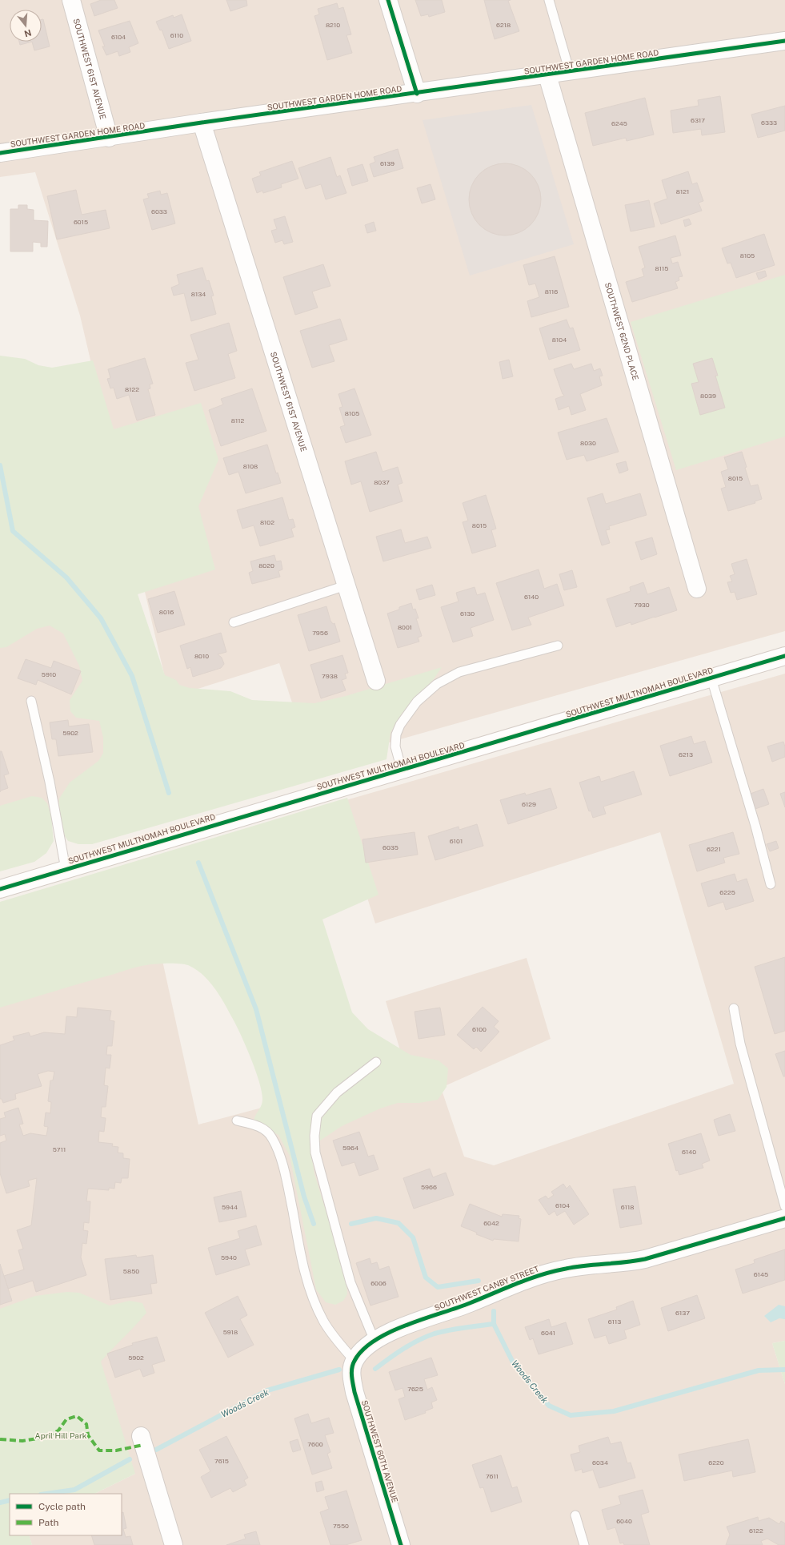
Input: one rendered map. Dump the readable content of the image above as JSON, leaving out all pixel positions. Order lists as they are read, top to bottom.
{
  "streets": {
    "street": [
      "SOUTHWEST GARDEN HOME ROAD",
      "SOUTHWEST 61ST AVENUE",
      "SOUTHWEST 62ND PLACE",
      "SOUTHWEST MULTNOMAH BOULEVARD",
      "SOUTHWEST CANBY STREET",
      "SOUTHWEST 60TH AVENUE"
    ]
  },
  "crossings": [
    ["SOUTHWEST GARDEN HOME ROAD", "SOUTHWEST 61ST AVENUE"],
    ["SOUTHWEST GARDEN HOME ROAD", "SOUTHWEST 62ND PLACE"],
    ["SOUTHWEST CANBY STREET", "SOUTHWEST 60TH AVENUE"]
  ],
  "water": ["Woods Creek"],
  "parks": ["April Hill Park"],
  "house_numbers": [
    "8210",
    "6218",
    "6110",
    "6104",
    "6317",
    "6333",
    "6245",
    "6139",
    "8121",
    "6033",
    "6015",
    "8105",
    "8115",
    "8116",
    "8134",
    "8104",
    "8122",
    "8039",
    "8105",
    "8112",
    "8030",
    "8108",
    "8015",
    "8037",
    "8102",
    "8015",
    "8020",
    "6140",
    "7930",
    "8016",
    "6130",
    "8001",
    "7956",
    "8010",
    "5910",
    "7938",
    "5902",
    "6213",
    "6129",
    "6101",
    "6035",
    "6221",
    "6225",
    "6100",
    "5964",
    "5711",
    "6140",
    "5966",
    "6104",
    "5944",
    "6118",
    "6042",
    "5940",
    "5850",
    "6145",
    "6006",
    "6137",
    "6113",
    "5918",
    "6041",
    "5902",
    "7625",
    "7600",
    "7615",
    "6034",
    "6220",
    "7611",
    "6040",
    "7550",
    "6122"
  ],
  "legend": ["Cycle path", "Path"],
  "north": "bottom"
}
